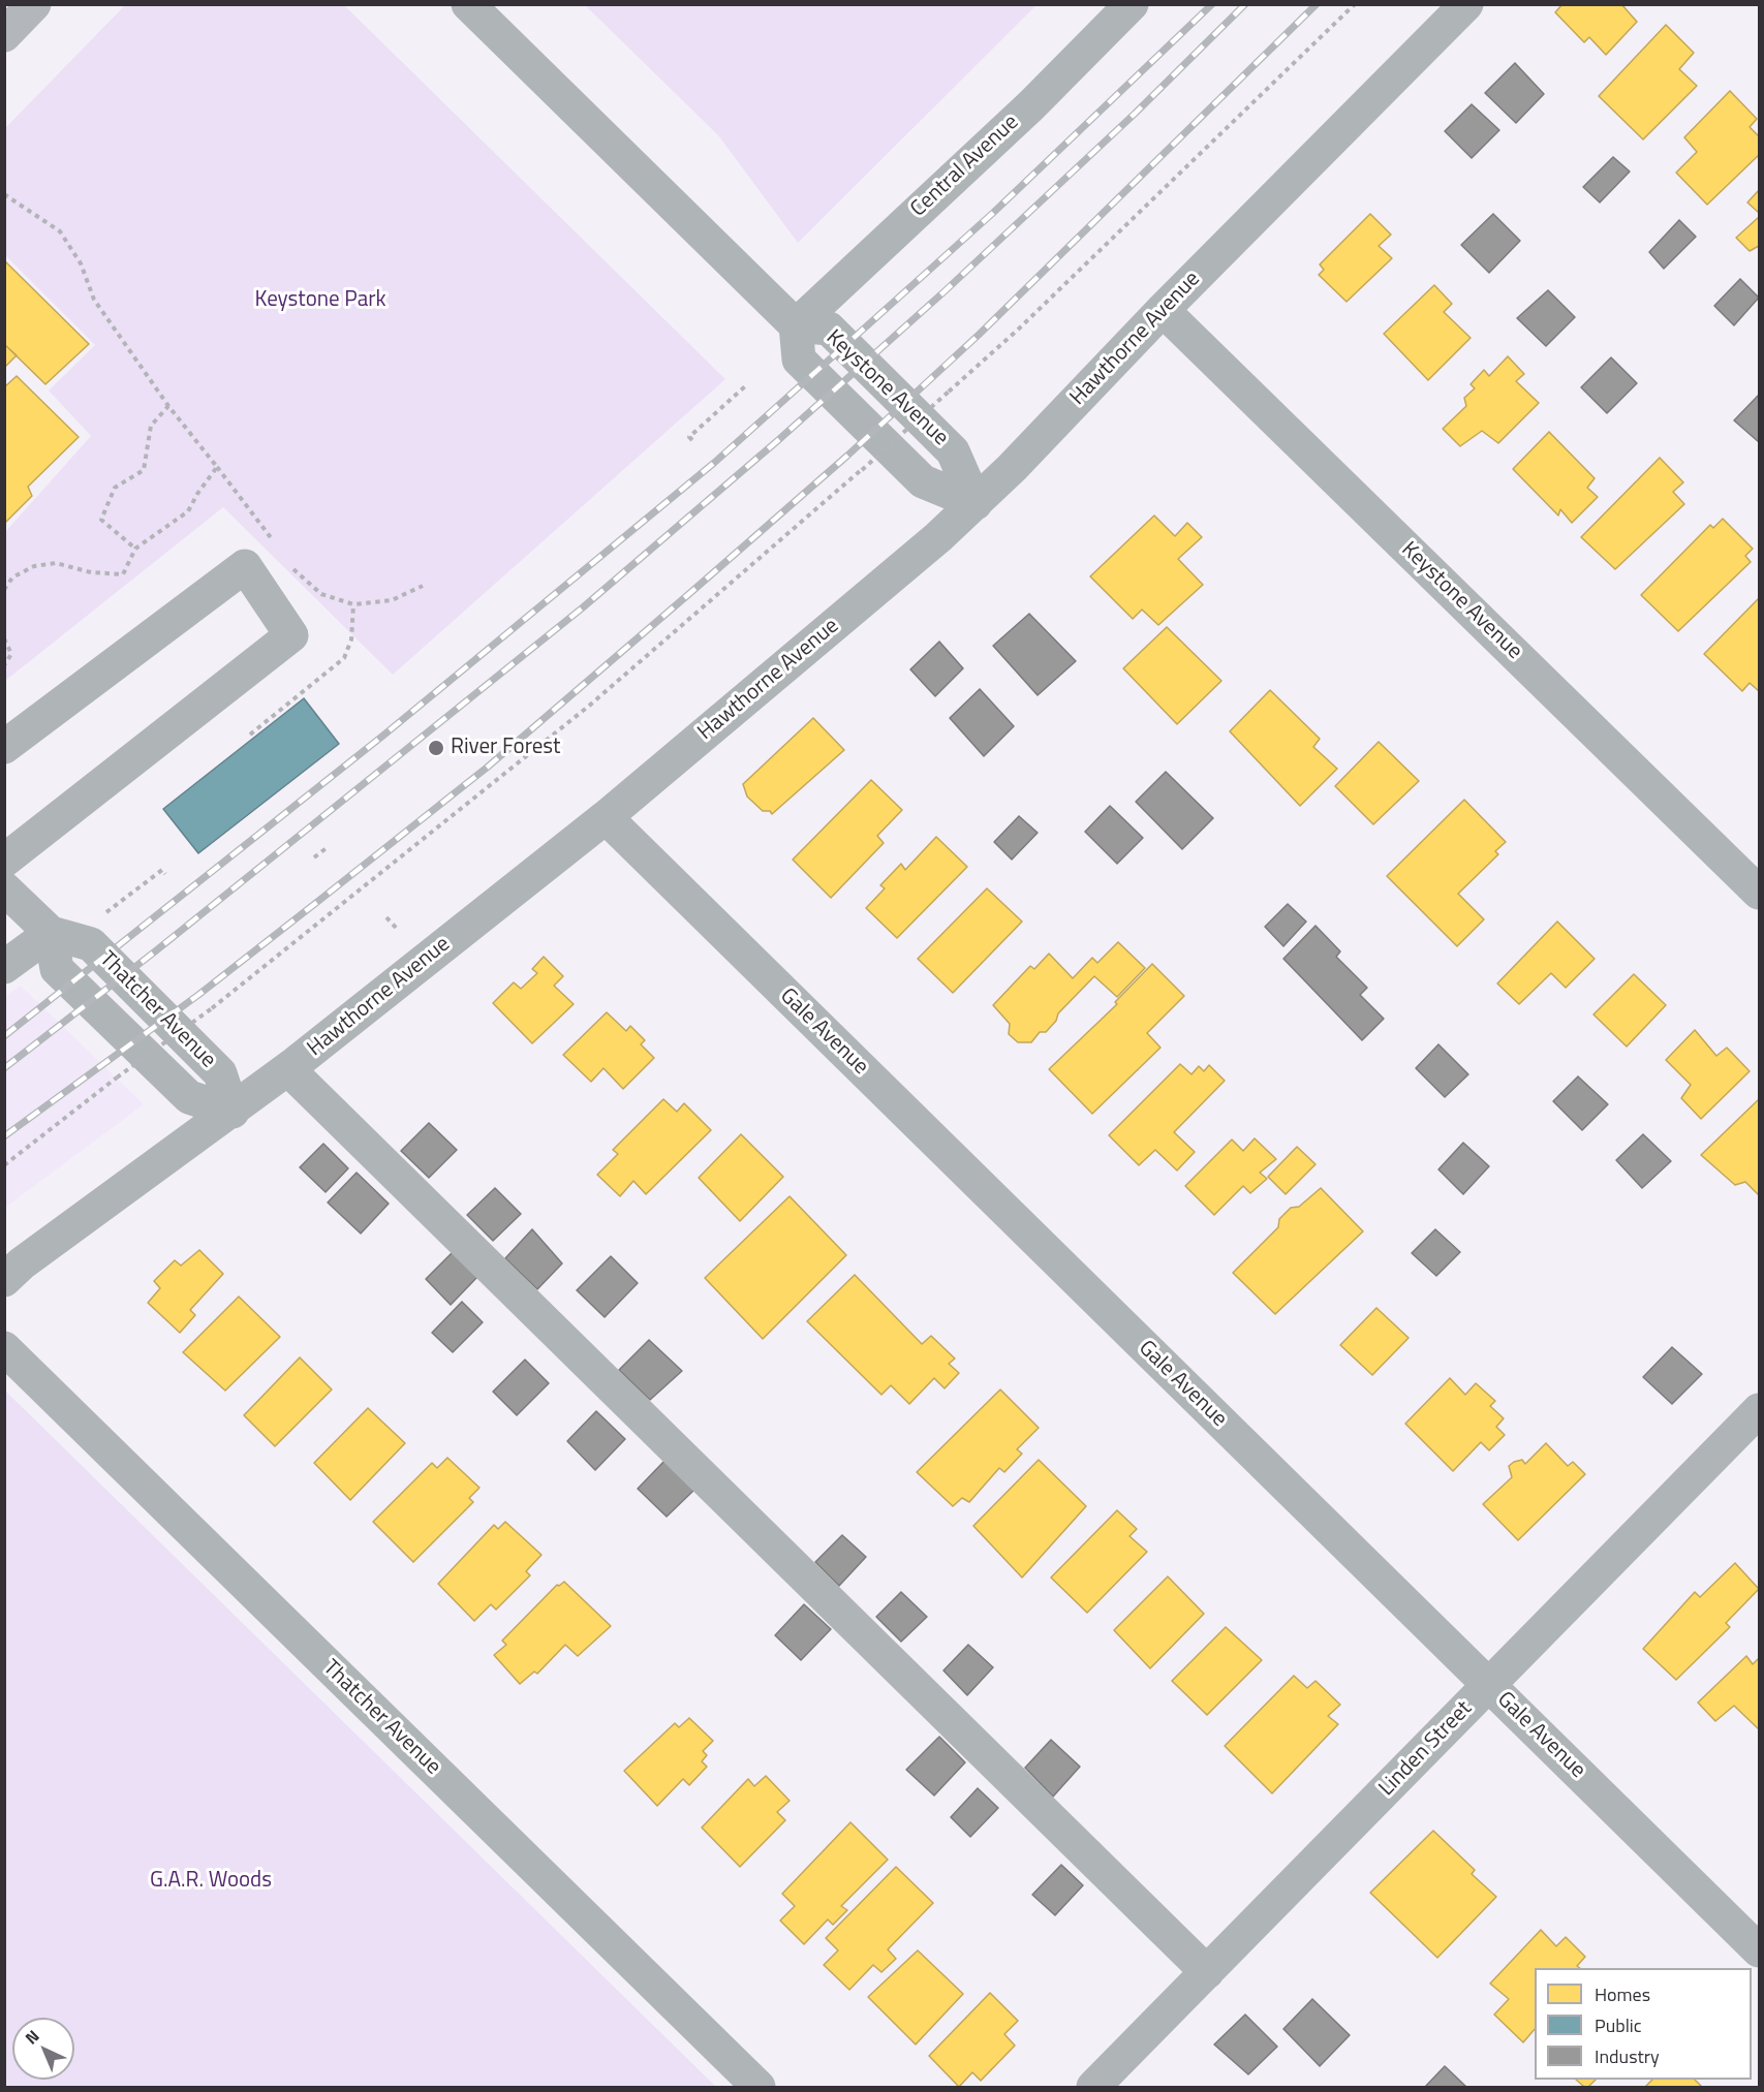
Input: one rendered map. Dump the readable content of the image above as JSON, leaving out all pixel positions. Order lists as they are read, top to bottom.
{
  "streets": {
    "street": [
      "Central Avenue",
      "Hawthorne Avenue",
      "Keystone Avenue",
      "Thatcher Avenue",
      "Gale Avenue",
      "Linden Street"
    ]
  },
  "crossings": [
    ["Central Avenue", "Keystone Avenue"],
    ["Hawthorne Avenue", "Keystone Avenue"],
    ["Hawthorne Avenue", "Thatcher Avenue"],
    ["Hawthorne Avenue", "Gale Avenue"],
    ["Gale Avenue", "Linden Street"]
  ],
  "parks": ["Keystone Park", "G.A.R. Woods"],
  "places": ["River Forest"],
  "legend": ["Homes", "Public", "Industry"],
  "north": "top left"
}
